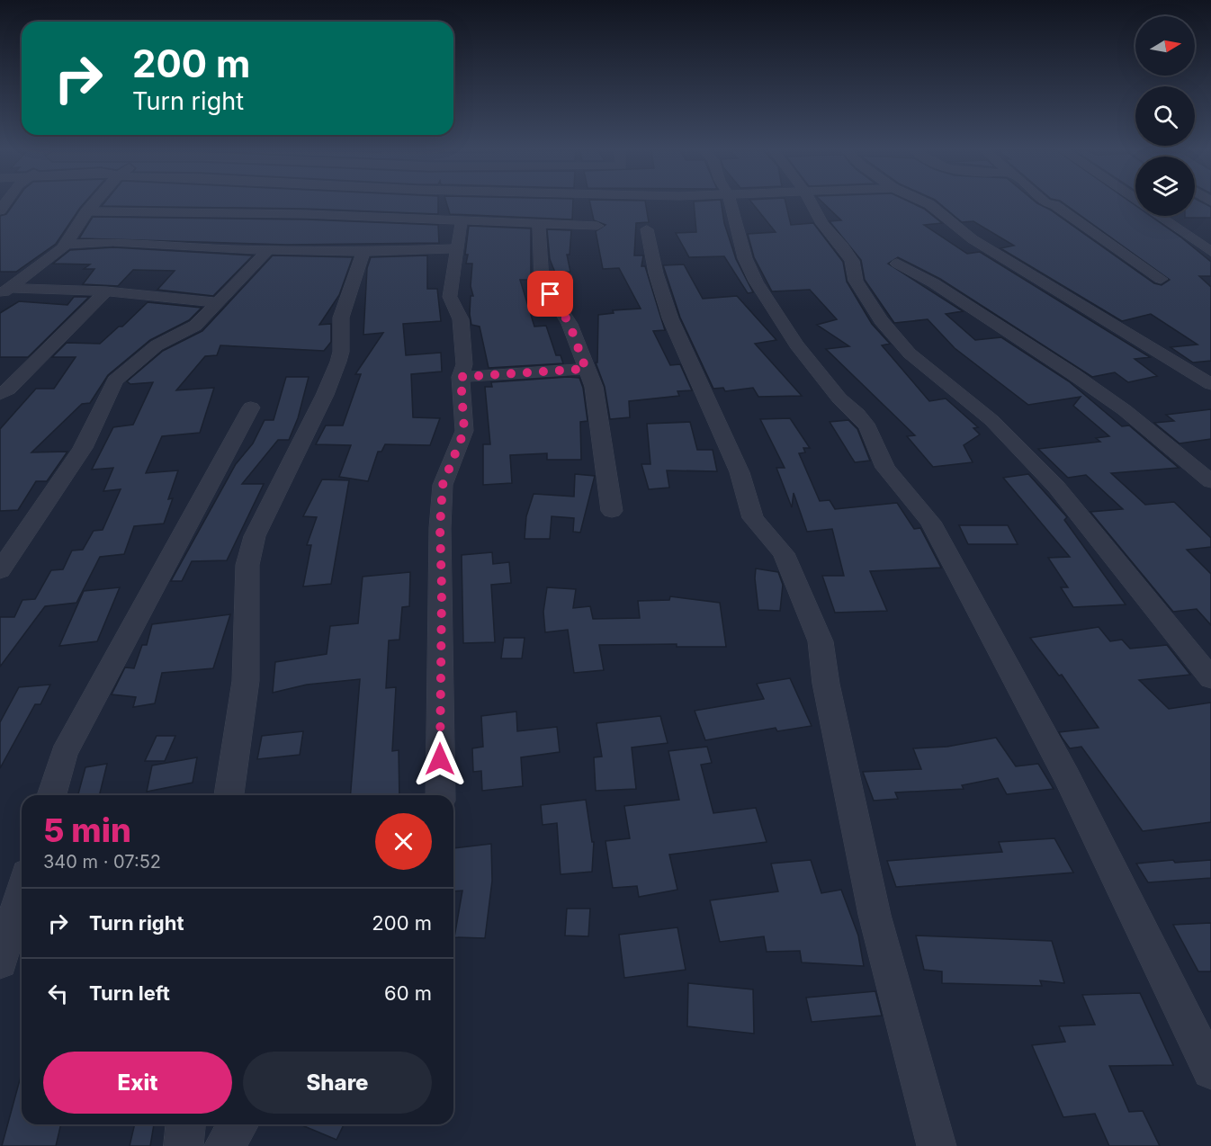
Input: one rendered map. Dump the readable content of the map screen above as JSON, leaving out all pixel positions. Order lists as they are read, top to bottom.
{
  "north": "right",
  "page": {
    "turn": ["200 m", "Turn right"],
    "heading": ["5 min", "340 m · 07:52"],
    "list": [
      {
        "name": "Turn right",
        "value": "200 m"
      },
      {
        "name": "Turn left",
        "value": "60 m"
      }
    ],
    "buttons": ["Exit", "Share"]
  }
}
